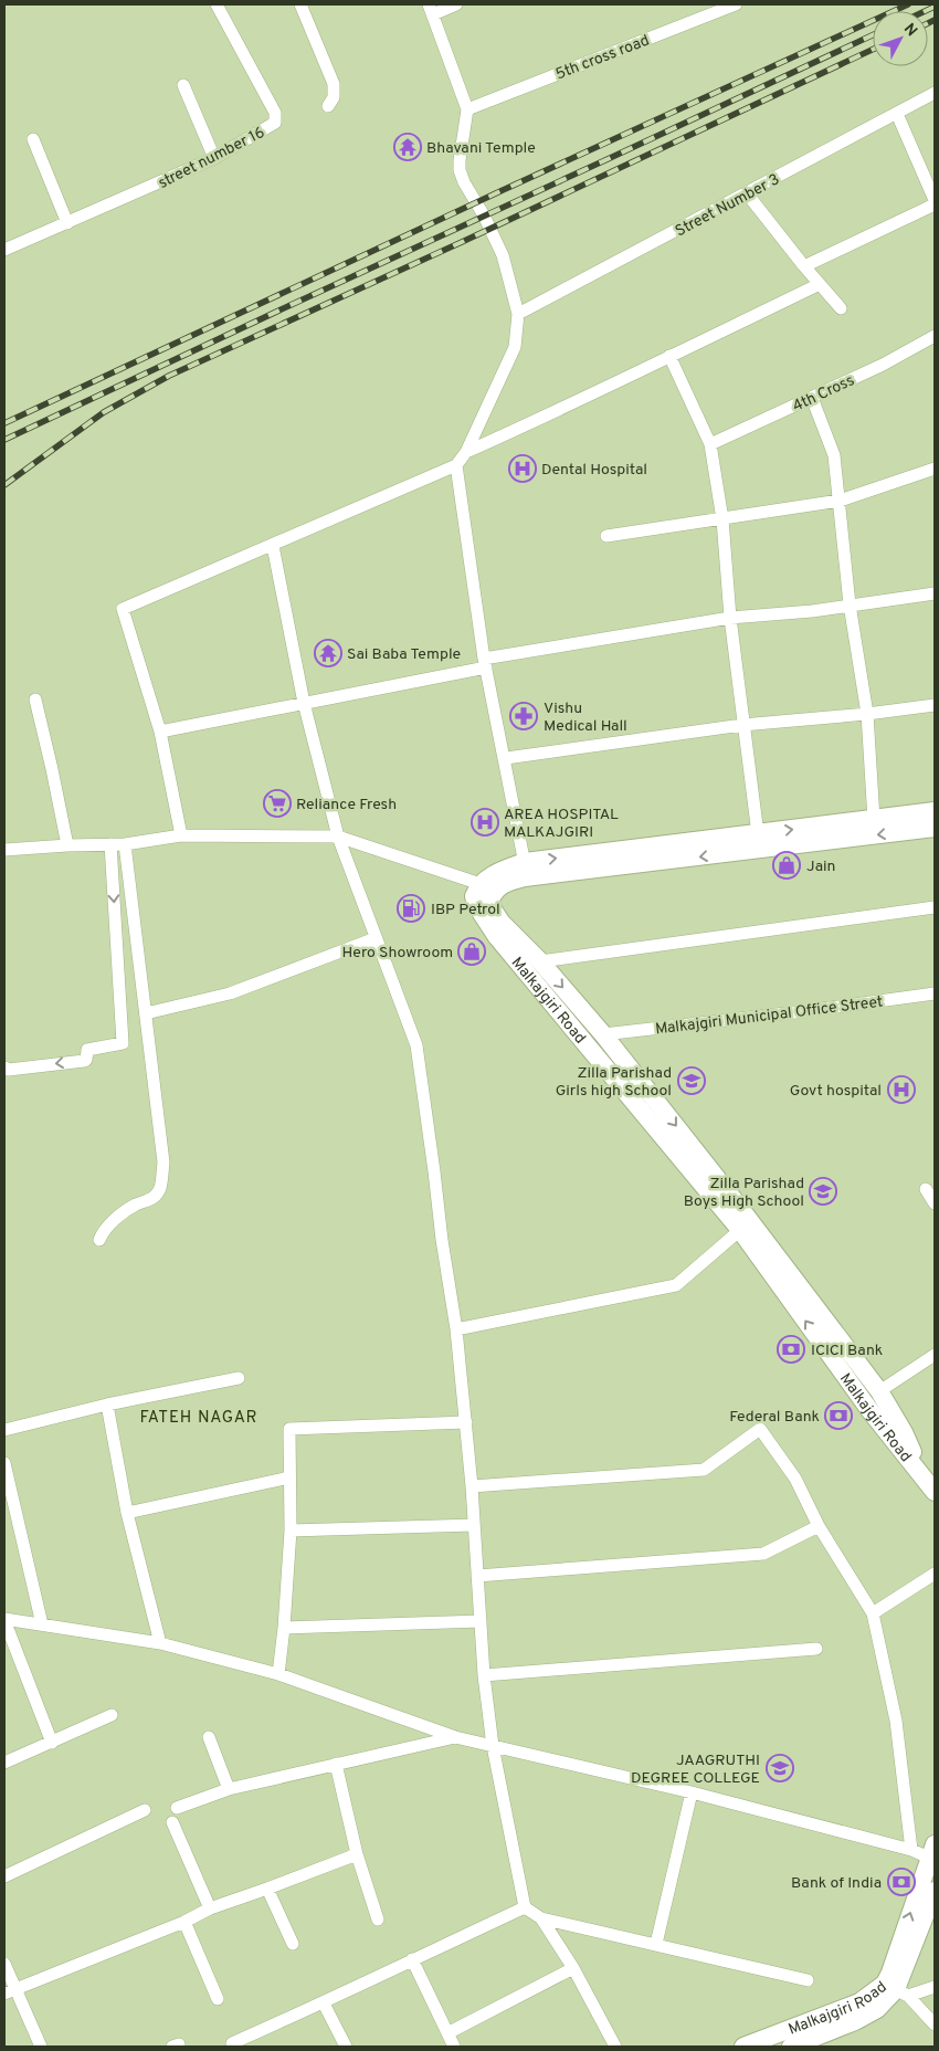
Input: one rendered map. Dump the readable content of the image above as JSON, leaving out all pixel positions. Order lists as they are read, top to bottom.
{
  "streets": {
    "main road": ["Malkajgiri Road"],
    "street": [
      "5th cross road",
      "street number 16",
      "Street Number 3",
      "4th Cross",
      "Malkajgiri Municipal Office Street"
    ]
  },
  "crossings": [
    ["Malkajgiri Road", "Malkajgiri Municipal Office Street"]
  ],
  "districts": ["FATEH NAGAR"],
  "places": {
    "temple": ["Bhavani Temple", "Sai Baba Temple"],
    "hospital": ["Dental Hospital", "AREA HOSPITAL MALKAJGIRI", "Govt hospital"],
    "pharmacy": ["Vishu Medical Hall"],
    "supermarket": ["Reliance Fresh"],
    "shop": ["Jain", "Hero Showroom"],
    "fuel station": ["IBP Petrol"],
    "school or university": ["Zilla Parishad Girls high School", "Zilla Parishad Boys High School", "JAAGRUTHI DEGREE COLLEGE"],
    "bank": ["ICICI Bank", "Federal Bank", "Bank of India"]
  },
  "north": "top right"
}
